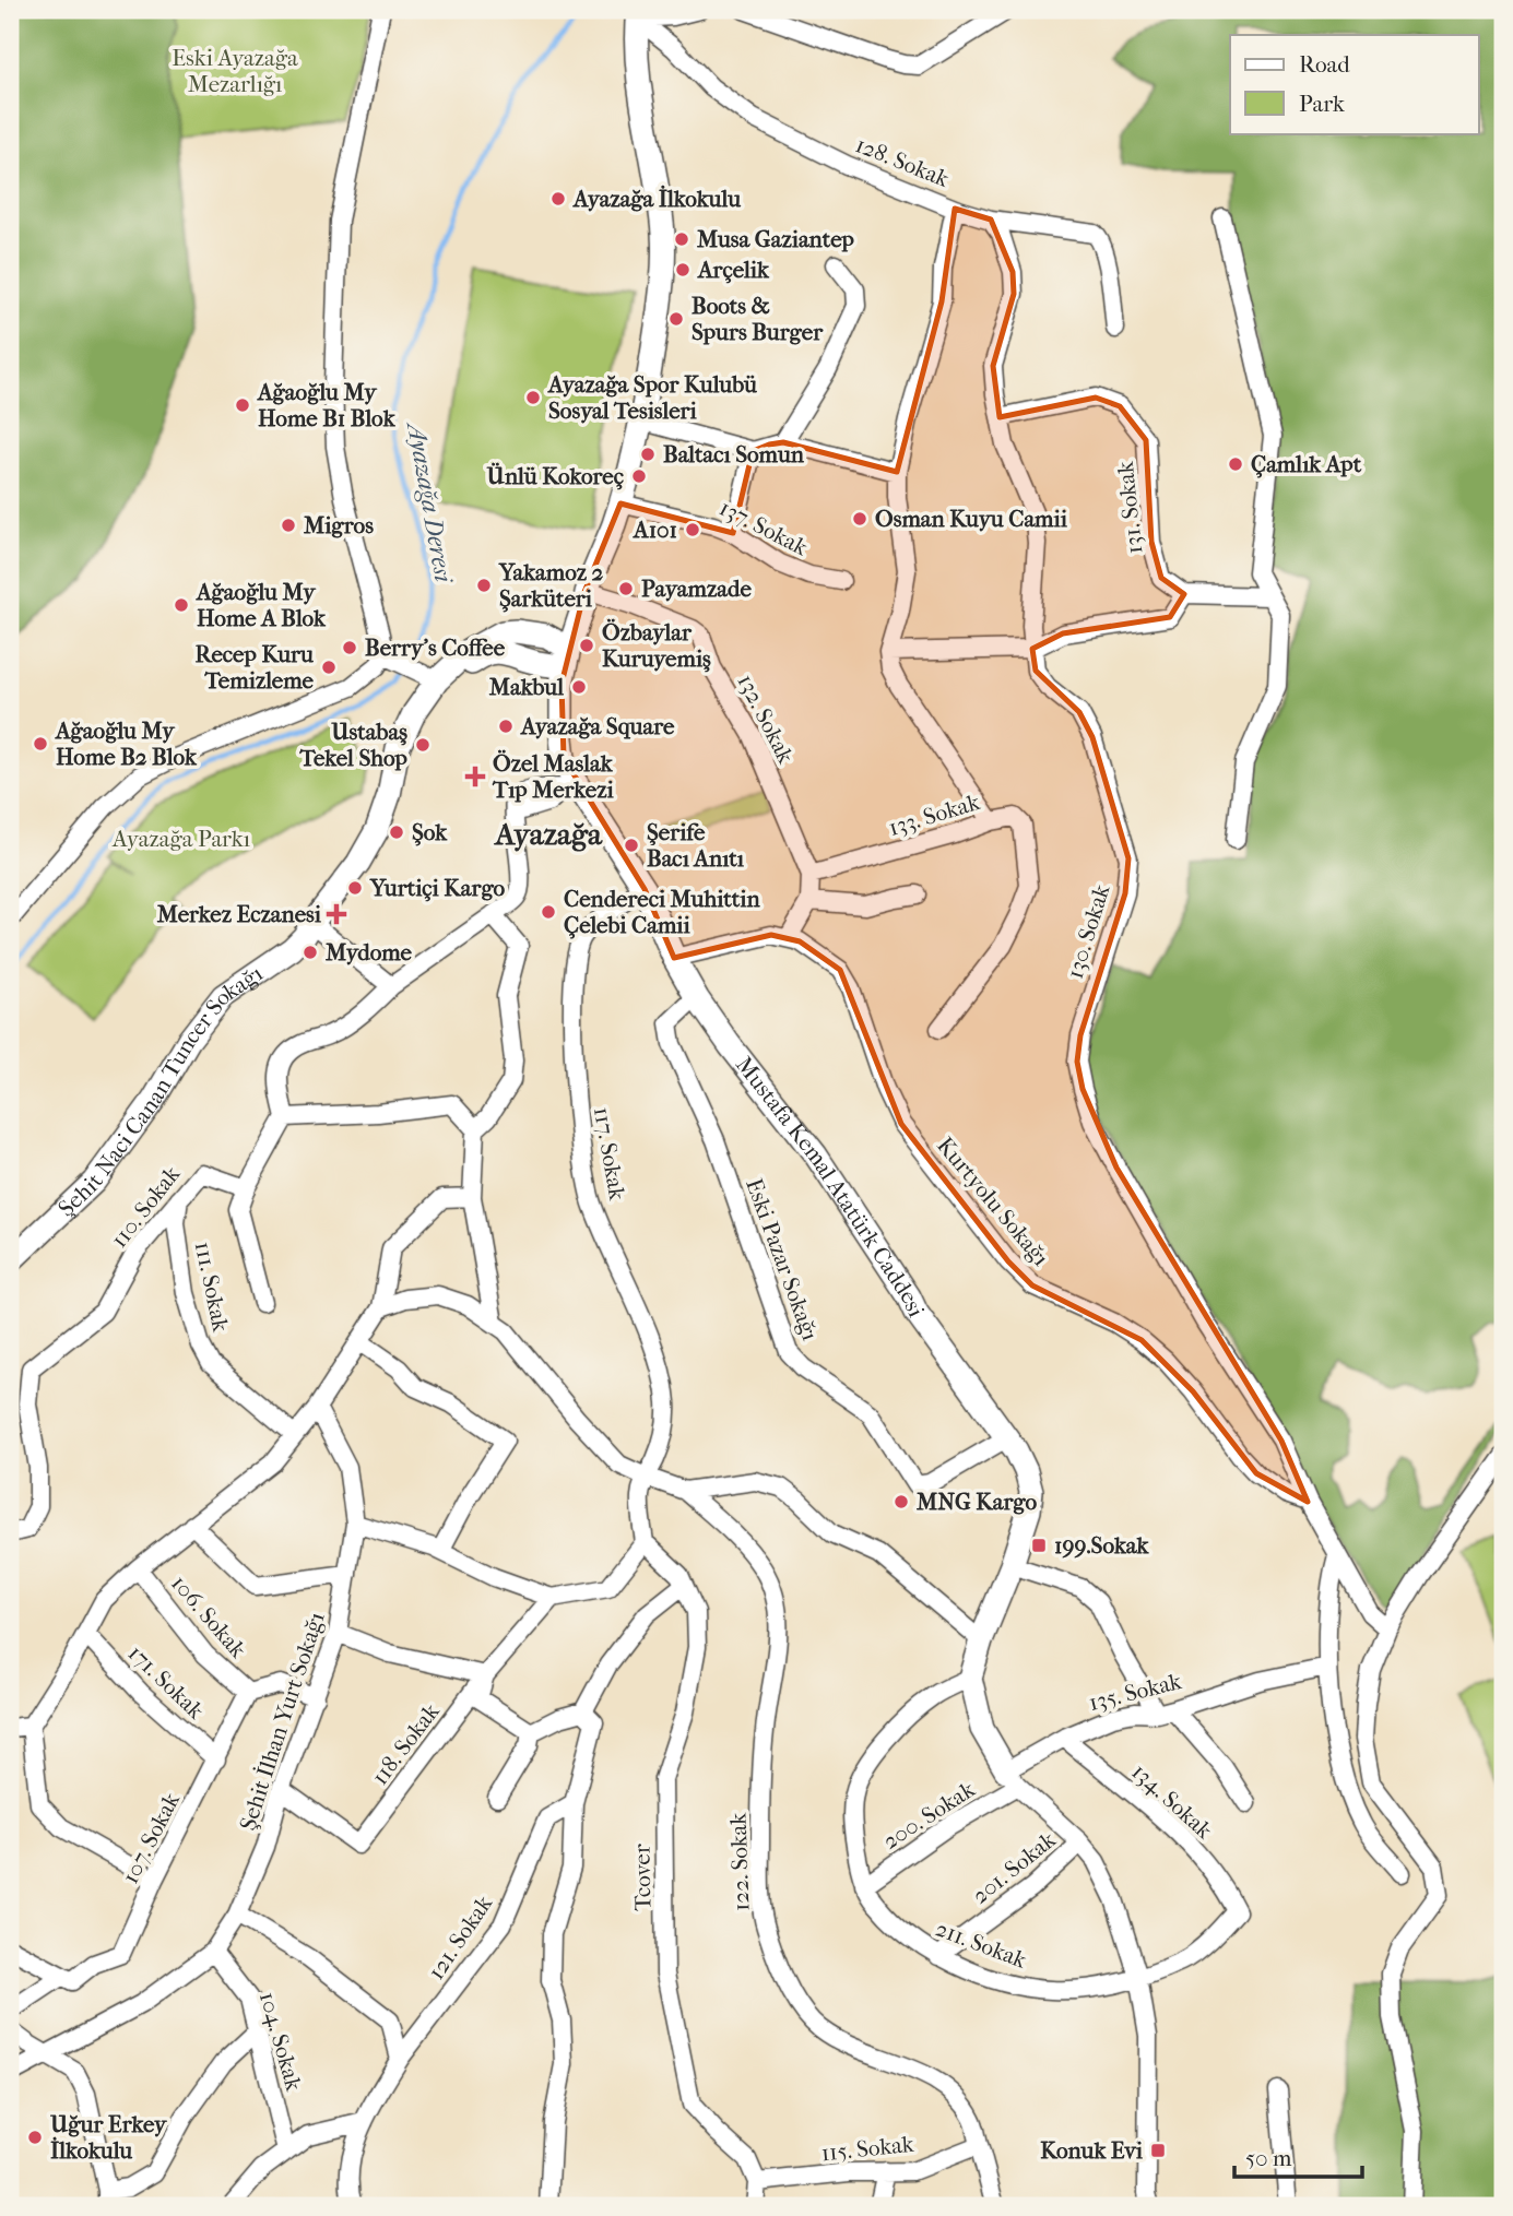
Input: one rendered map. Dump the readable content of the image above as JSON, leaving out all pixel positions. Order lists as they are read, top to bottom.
{
  "streets": {
    "street": [
      "128. Sokak",
      "131. Sokak",
      "137. Sokak",
      "132. Sokak",
      "133. Sokak",
      "130. Sokak",
      "Şehit Naci Canan Tuncer Sokağı",
      "117. Sokak",
      "Mustafa Kemal Atatürk Caddesi",
      "Kurtyolu Sokağı",
      "110. Sokak",
      "Eski Pazar Sokağı",
      "111. Sokak",
      "106. Sokak",
      "171. Sokak",
      "135. Sokak",
      "Şehit İlhan Yurt Sokağı",
      "118. Sokak",
      "134. Sokak",
      "200. Sokak",
      "107. Sokak",
      "122. Sokak",
      "201. Sokak",
      "Tcover",
      "121. Sokak",
      "211. Sokak",
      "104. Sokak",
      "115. Sokak"
    ]
  },
  "crossings": [
    ["128. Sokak", "130. Sokak"],
    ["128. Sokak", "Mustafa Kemal Atatürk Caddesi"],
    ["131. Sokak", "130. Sokak"],
    ["137. Sokak", "Mustafa Kemal Atatürk Caddesi"],
    ["132. Sokak", "133. Sokak"],
    ["132. Sokak", "Mustafa Kemal Atatürk Caddesi"],
    ["132. Sokak", "Kurtyolu Sokağı"],
    ["130. Sokak", "Kurtyolu Sokağı"],
    ["Şehit Naci Canan Tuncer Sokağı", "Mustafa Kemal Atatürk Caddesi"],
    ["117. Sokak", "Mustafa Kemal Atatürk Caddesi"],
    ["117. Sokak", "Tcover"],
    ["Mustafa Kemal Atatürk Caddesi", "Eski Pazar Sokağı"],
    ["Mustafa Kemal Atatürk Caddesi", "211. Sokak"],
    ["110. Sokak", "111. Sokak"],
    ["106. Sokak", "107. Sokak"],
    ["171. Sokak", "107. Sokak"],
    ["135. Sokak", "134. Sokak"],
    ["135. Sokak", "200. Sokak"],
    ["Şehit İlhan Yurt Sokağı", "118. Sokak"],
    ["Şehit İlhan Yurt Sokağı", "104. Sokak"],
    ["134. Sokak", "211. Sokak"],
    ["200. Sokak", "211. Sokak"],
    ["122. Sokak", "115. Sokak"],
    ["201. Sokak", "211. Sokak"],
    ["Tcover", "115. Sokak"]
  ],
  "districts": ["Ayazağa"],
  "water": ["Ayazağa Deresi"],
  "parks": ["Eski Ayazağa Mezarlığı", "Ayazağa Parkı"],
  "places": {
    "other": [
      "Ayazağa İlkokulu",
      "Musa Gaziantep",
      "Arçelik",
      "Boots & Spurs Burger",
      "Ayazağa Spor Kulubü Sosyal Tesisleri",
      "Ağaoğlu My Home B1 Blok",
      "Baltacı Somun",
      "Çamlık Apt",
      "Ünlü Kokoreç",
      "Osman Kuyu Camii",
      "Migros",
      "A101",
      "Yakamoz 2 Şarküteri",
      "Payamzade",
      "Ağaoğlu My Home A Blok",
      "Özbaylar Kuruyemiş",
      "Berry's Coffee",
      "Recep Kuru Temizleme",
      "Makbul",
      "Ayazağa Square",
      "Ağaoğlu My Home B2 Blok",
      "Ustabaş Tekel Shop",
      "Şok",
      "Şerife Bacı Anıtı",
      "Yurtiçi Kargo",
      "Cendereci Muhittin Çelebi Camii",
      "Mydome",
      "MNG Kargo",
      "Uğur Erkey İlkokulu"
    ],
    "health": ["Özel Maslak Tıp Merkezi", "Merkez Eczanesi"],
    "transit": ["199.Sokak", "Konuk Evi"]
  },
  "legend": ["Road", "Park"],
  "scale_bar": "50 m"
}
